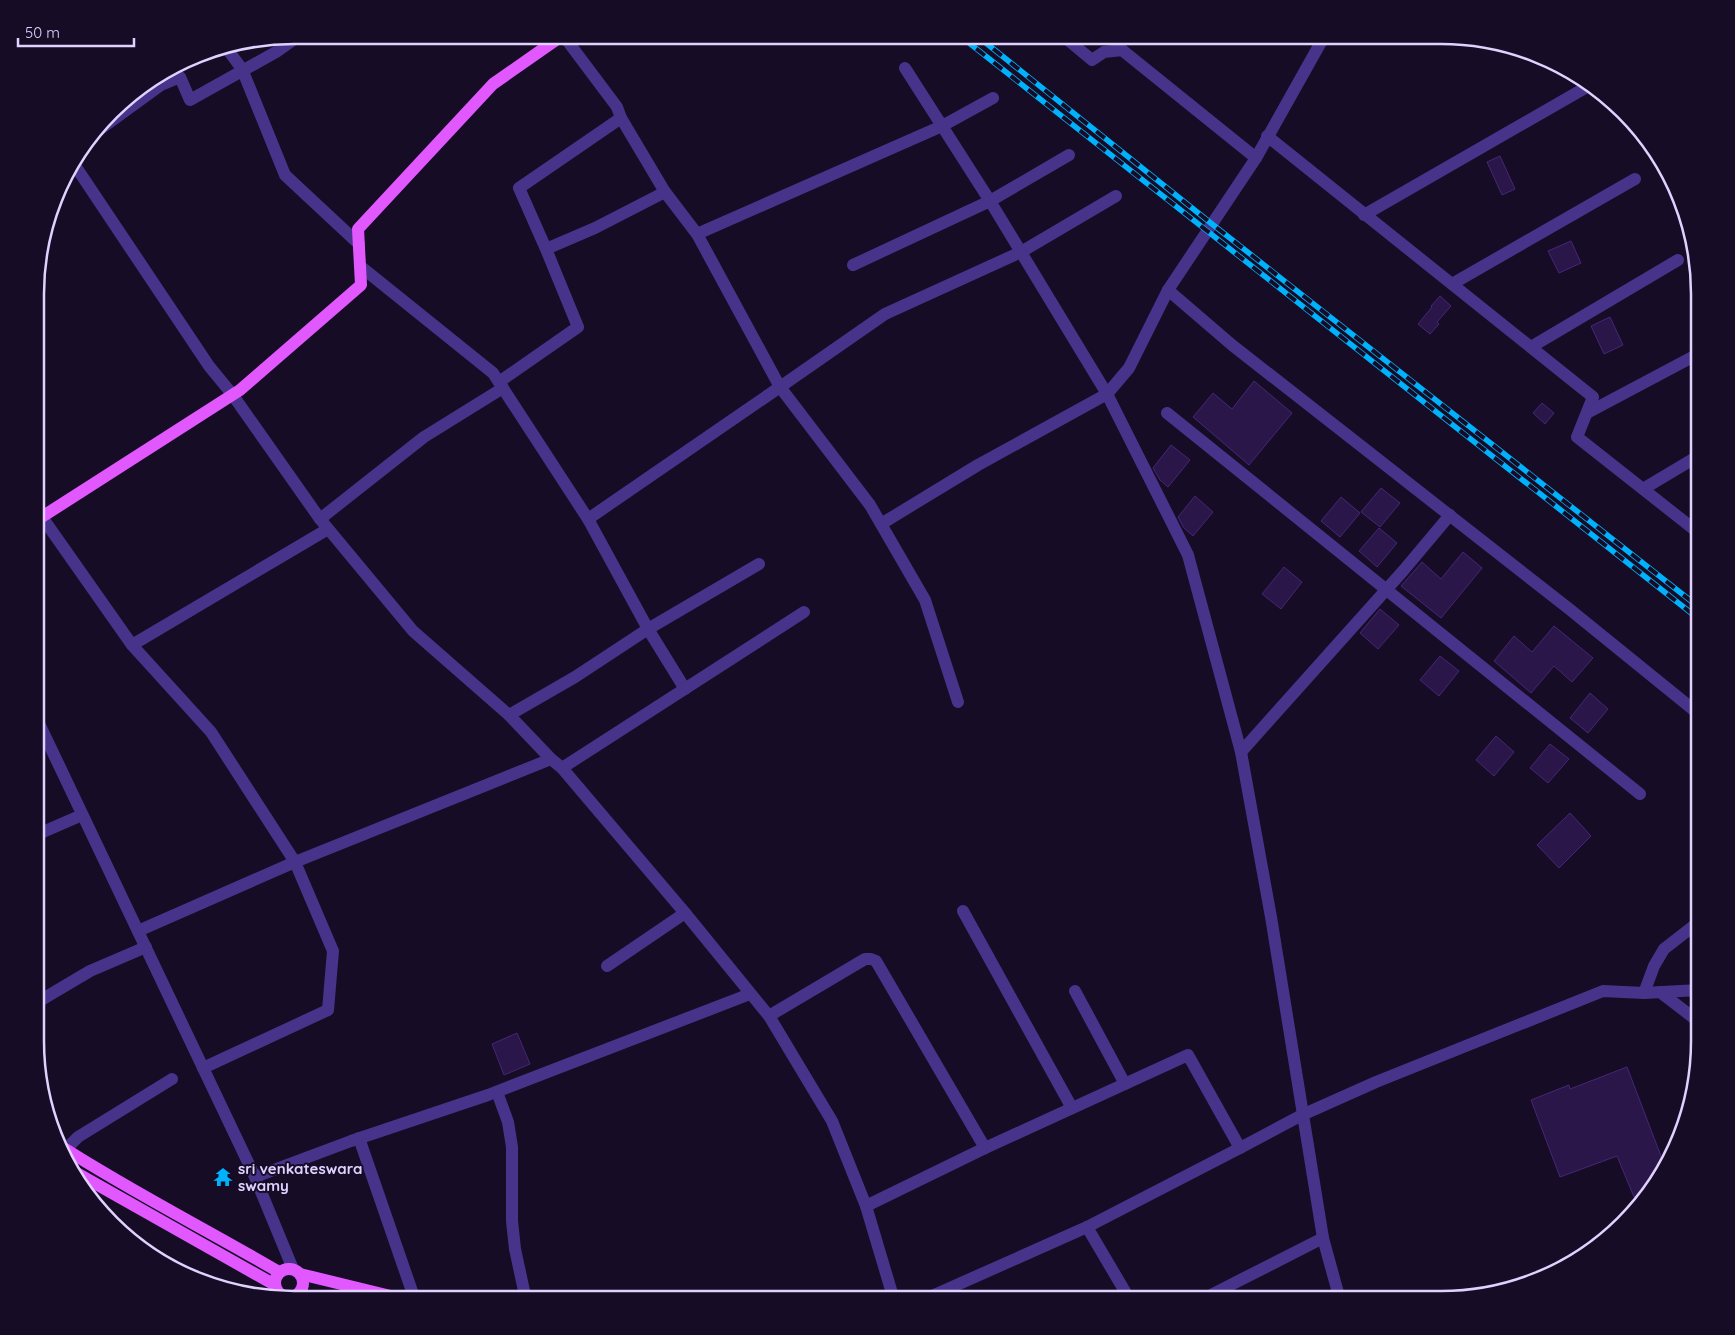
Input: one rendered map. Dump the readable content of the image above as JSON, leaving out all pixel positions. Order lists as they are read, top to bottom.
{
  "places": {
    "temple": ["sri venkateswara swamy"]
  },
  "scale_bar": "50 m"
}
